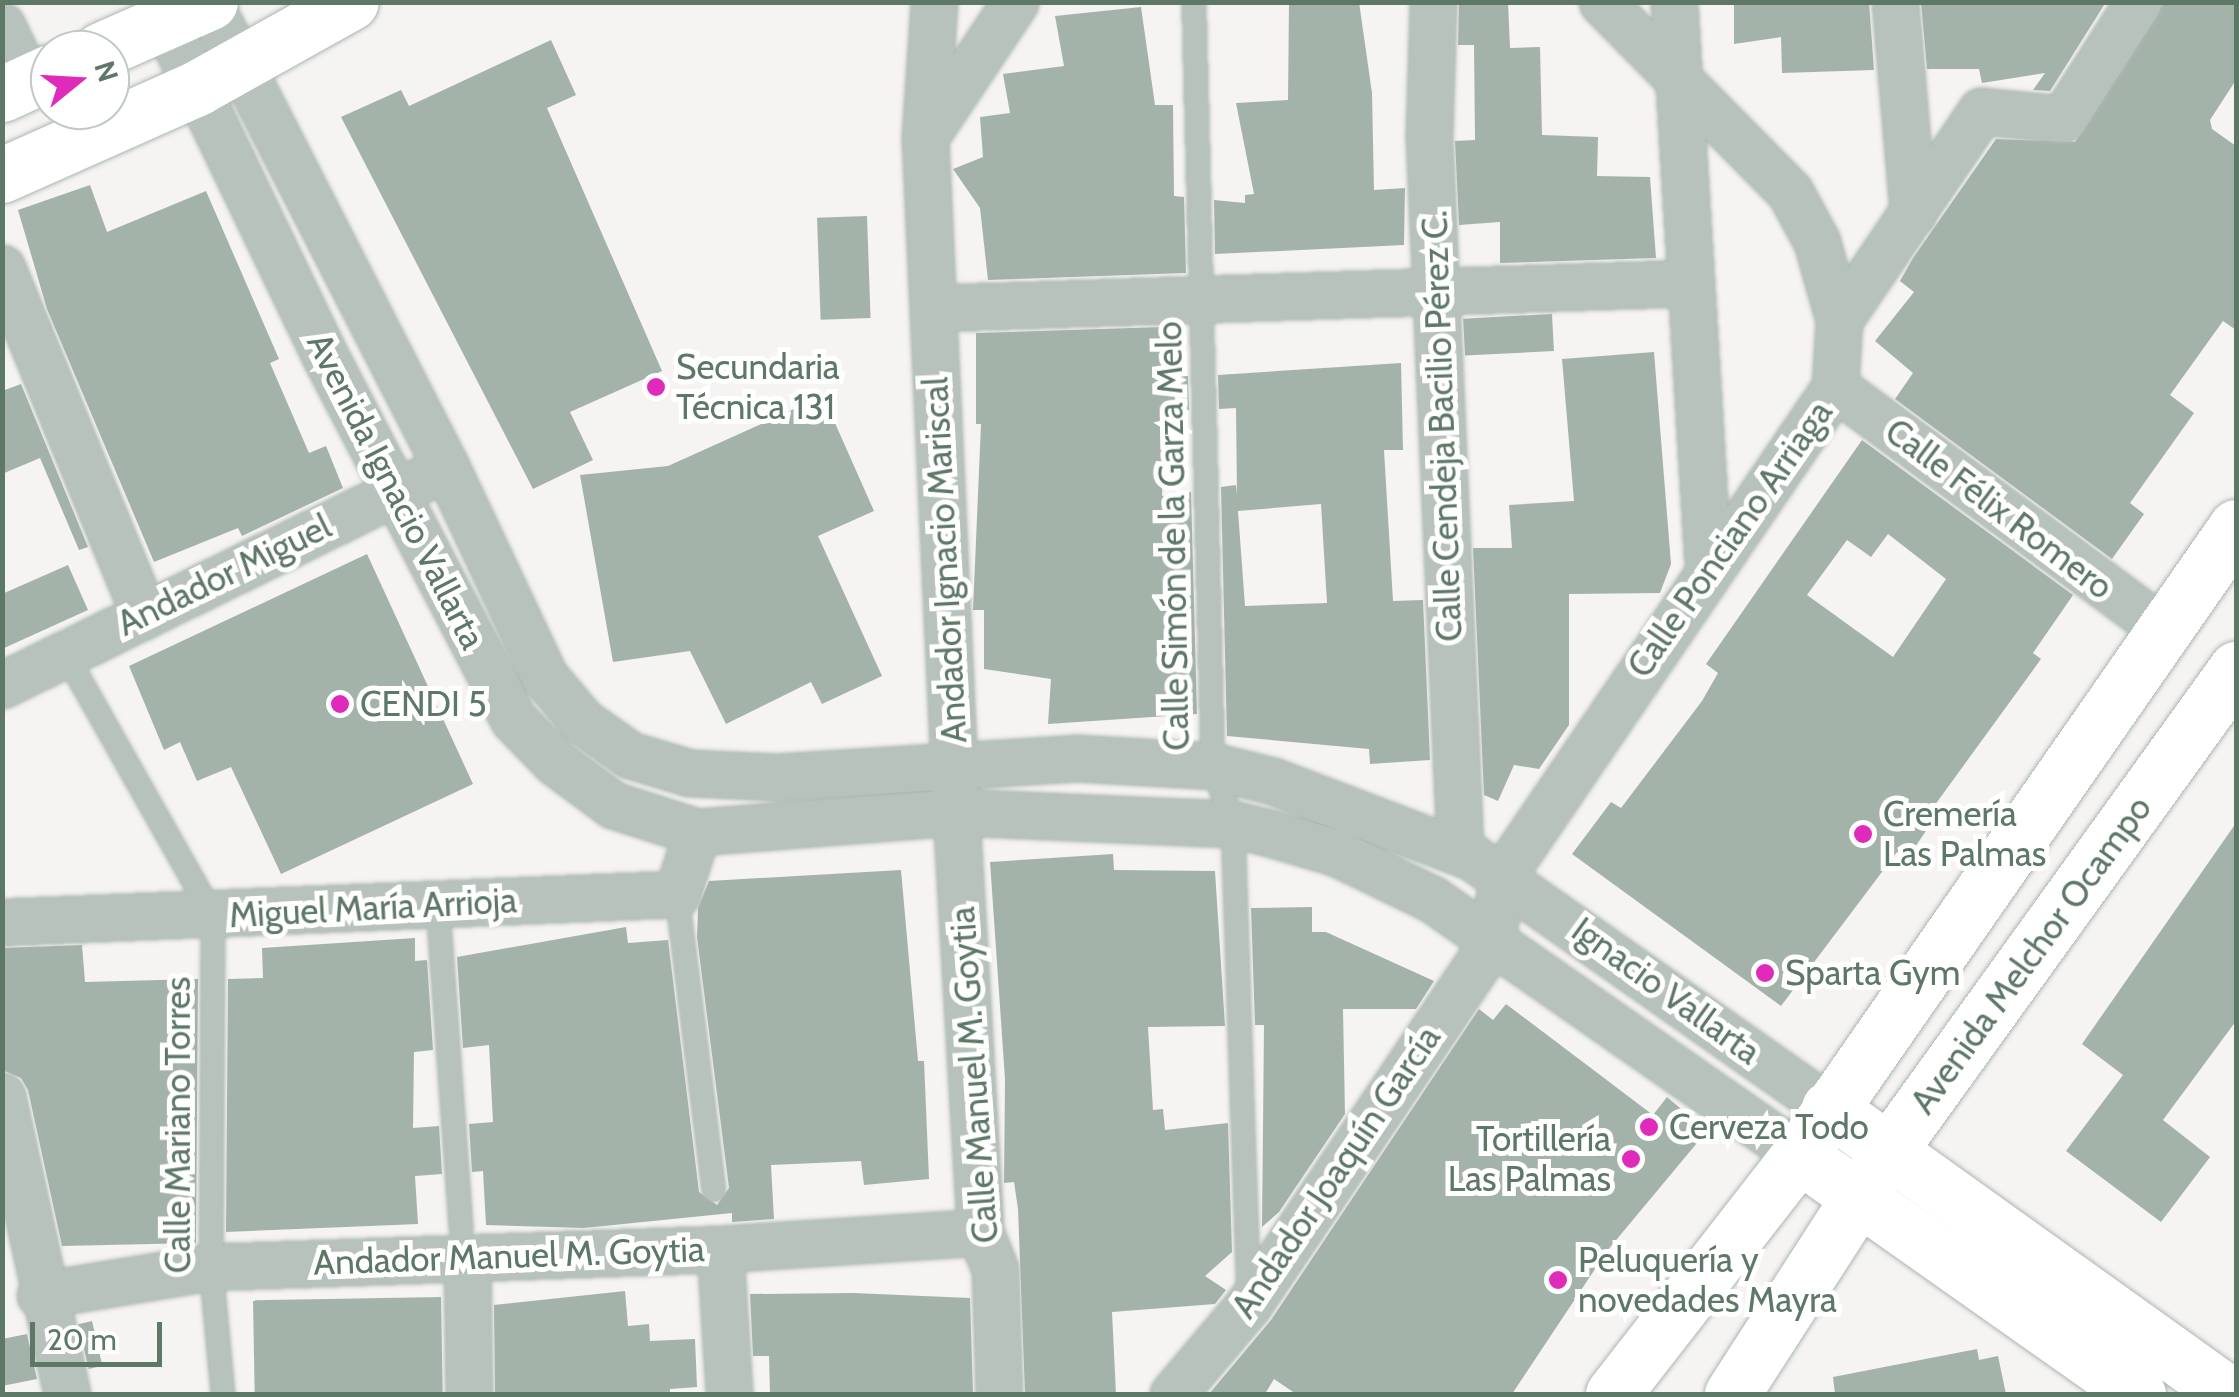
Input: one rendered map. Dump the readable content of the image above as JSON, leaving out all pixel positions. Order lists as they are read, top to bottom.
{
  "streets": {
    "main road": ["Avenida Melchor Ocampo"],
    "street": [
      "Calle Cendeja Bacilio Pérez C.",
      "Avenida Ignacio Vallarta",
      "Calle Félix Romero",
      "Calle Ponciano Arriaga",
      "Andador Ignacio Mariscal",
      "Andador Miguel",
      "Miguel María Arrioja",
      "Ignacio Vallarta",
      "Calle Manuel M. Goytia",
      "Andador Joaquín García",
      "Andador Manuel M. Goytia"
    ],
    "lane": ["Calle Simón de la Garza Melo", "Calle Mariano Torres"]
  },
  "crossings": [
    ["Calle Cendeja Bacilio Pérez C.", "Avenida Ignacio Vallarta"],
    ["Avenida Ignacio Vallarta", "Calle Simón de la Garza Melo"],
    ["Avenida Ignacio Vallarta", "Calle Ponciano Arriaga"],
    ["Avenida Ignacio Vallarta", "Andador Ignacio Mariscal"],
    ["Avenida Ignacio Vallarta", "Andador Miguel"],
    ["Avenida Ignacio Vallarta", "Ignacio Vallarta"],
    ["Avenida Ignacio Vallarta", "Calle Manuel M. Goytia"],
    ["Avenida Ignacio Vallarta", "Andador Joaquín García"],
    ["Calle Félix Romero", "Calle Ponciano Arriaga"],
    ["Calle Simón de la Garza Melo", "Andador Joaquín García"],
    ["Calle Ponciano Arriaga", "Ignacio Vallarta"],
    ["Calle Ponciano Arriaga", "Andador Joaquín García"],
    ["Andador Ignacio Mariscal", "Calle Manuel M. Goytia"],
    ["Miguel María Arrioja", "Calle Mariano Torres"],
    ["Ignacio Vallarta", "Andador Joaquín García"],
    ["Calle Manuel M. Goytia", "Andador Manuel M. Goytia"],
    ["Calle Mariano Torres", "Andador Manuel M. Goytia"]
  ],
  "places": [
    "Secundaria Técnica 131",
    "CENDI 5",
    "Cremería Las Palmas",
    "Sparta Gym",
    "Cerveza Todo",
    "Tortillería Las Palmas",
    "Peluquería y novedades Mayra"
  ],
  "scale_bar": "20 m",
  "north": "right"
}
